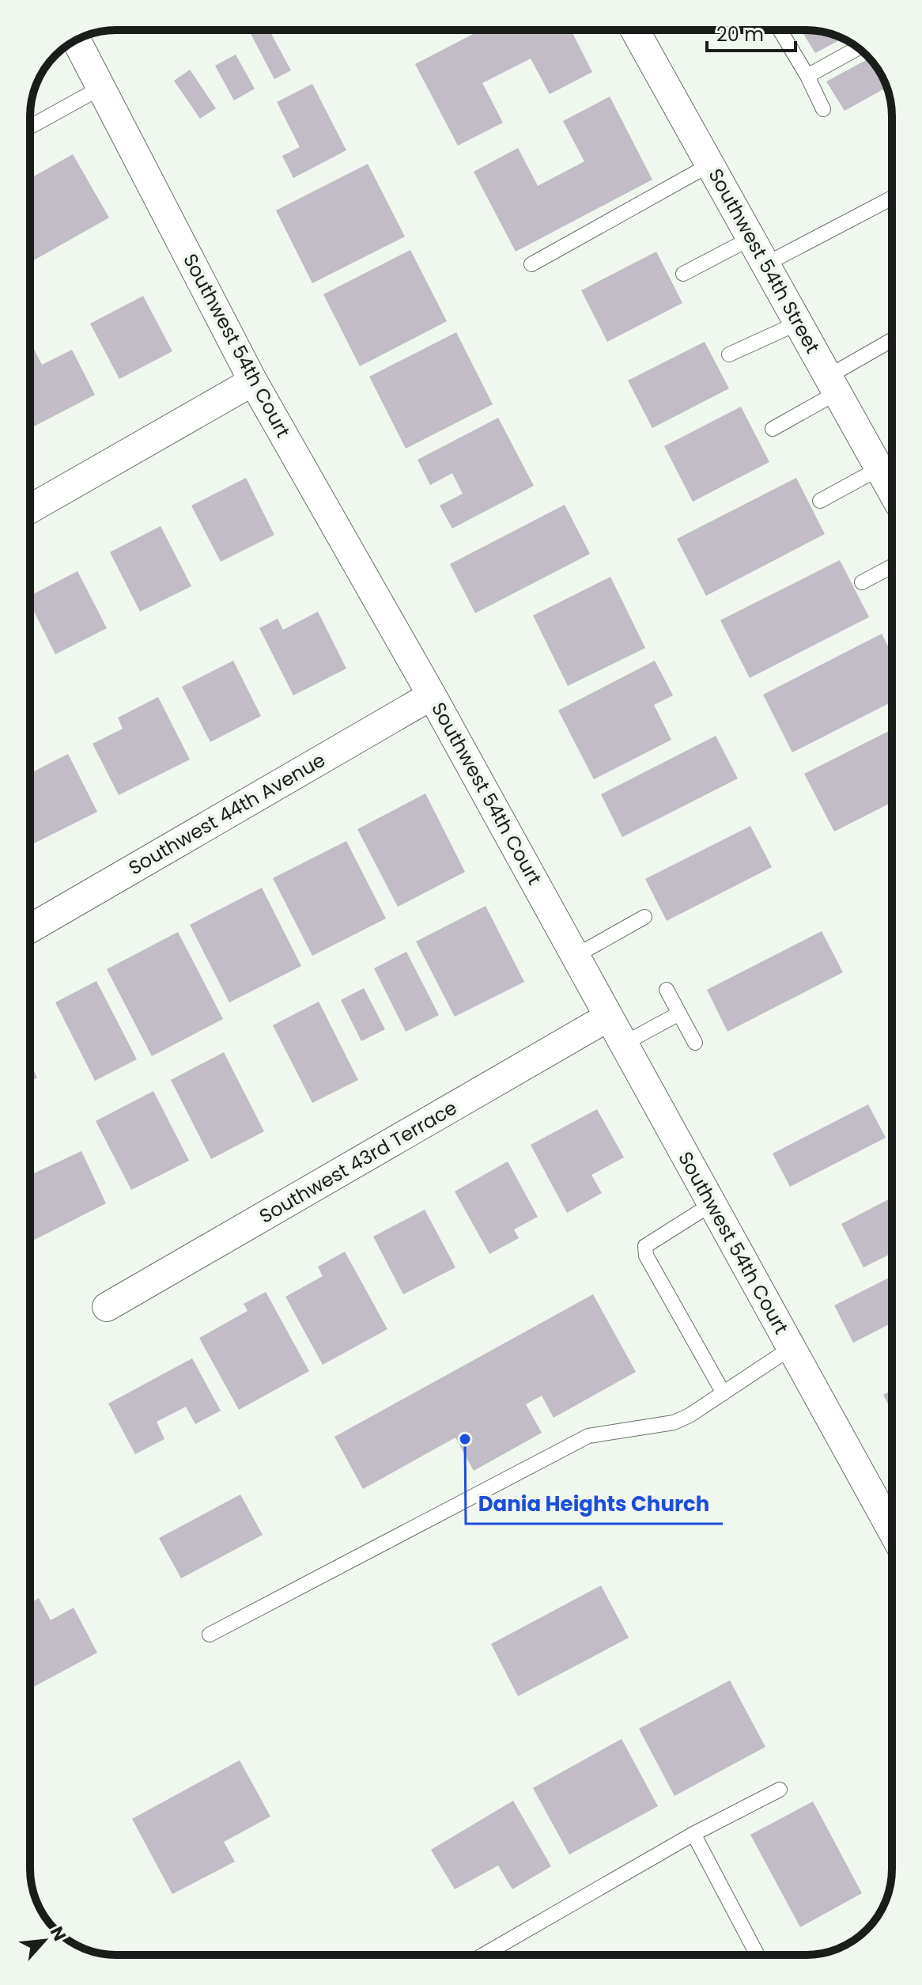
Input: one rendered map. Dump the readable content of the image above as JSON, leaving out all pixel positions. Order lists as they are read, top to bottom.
{
  "streets": {
    "street": [
      "Southwest 54th Street",
      "Southwest 54th Court",
      "Southwest 44th Avenue",
      "Southwest 43rd Terrace"
    ]
  },
  "crossings": [
    ["Southwest 54th Court", "Southwest 44th Avenue"],
    ["Southwest 54th Court", "Southwest 43rd Terrace"]
  ],
  "places": ["Dania Heights Church"],
  "scale_bar": "20 m",
  "north": "top right"
}
